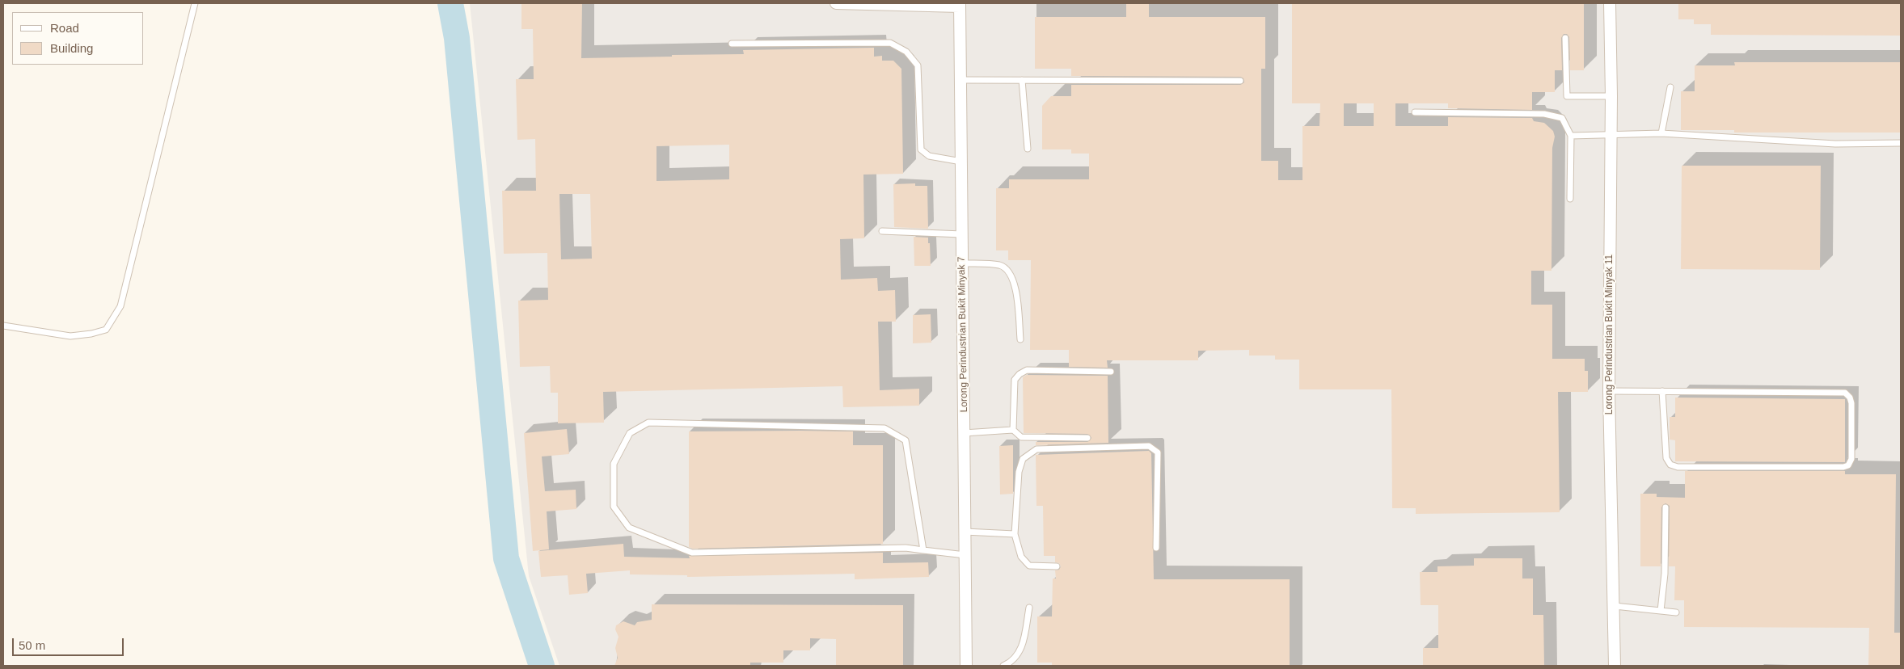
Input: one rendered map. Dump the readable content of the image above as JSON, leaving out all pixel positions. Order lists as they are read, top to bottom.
{
  "streets": {
    "street": ["Lorong Perindustrian Bukit Minyak 7", "Lorong Perindustrian Bukit Minyak 11"]
  },
  "legend": ["Road", "Building"],
  "scale_bar": "50 m"
}
